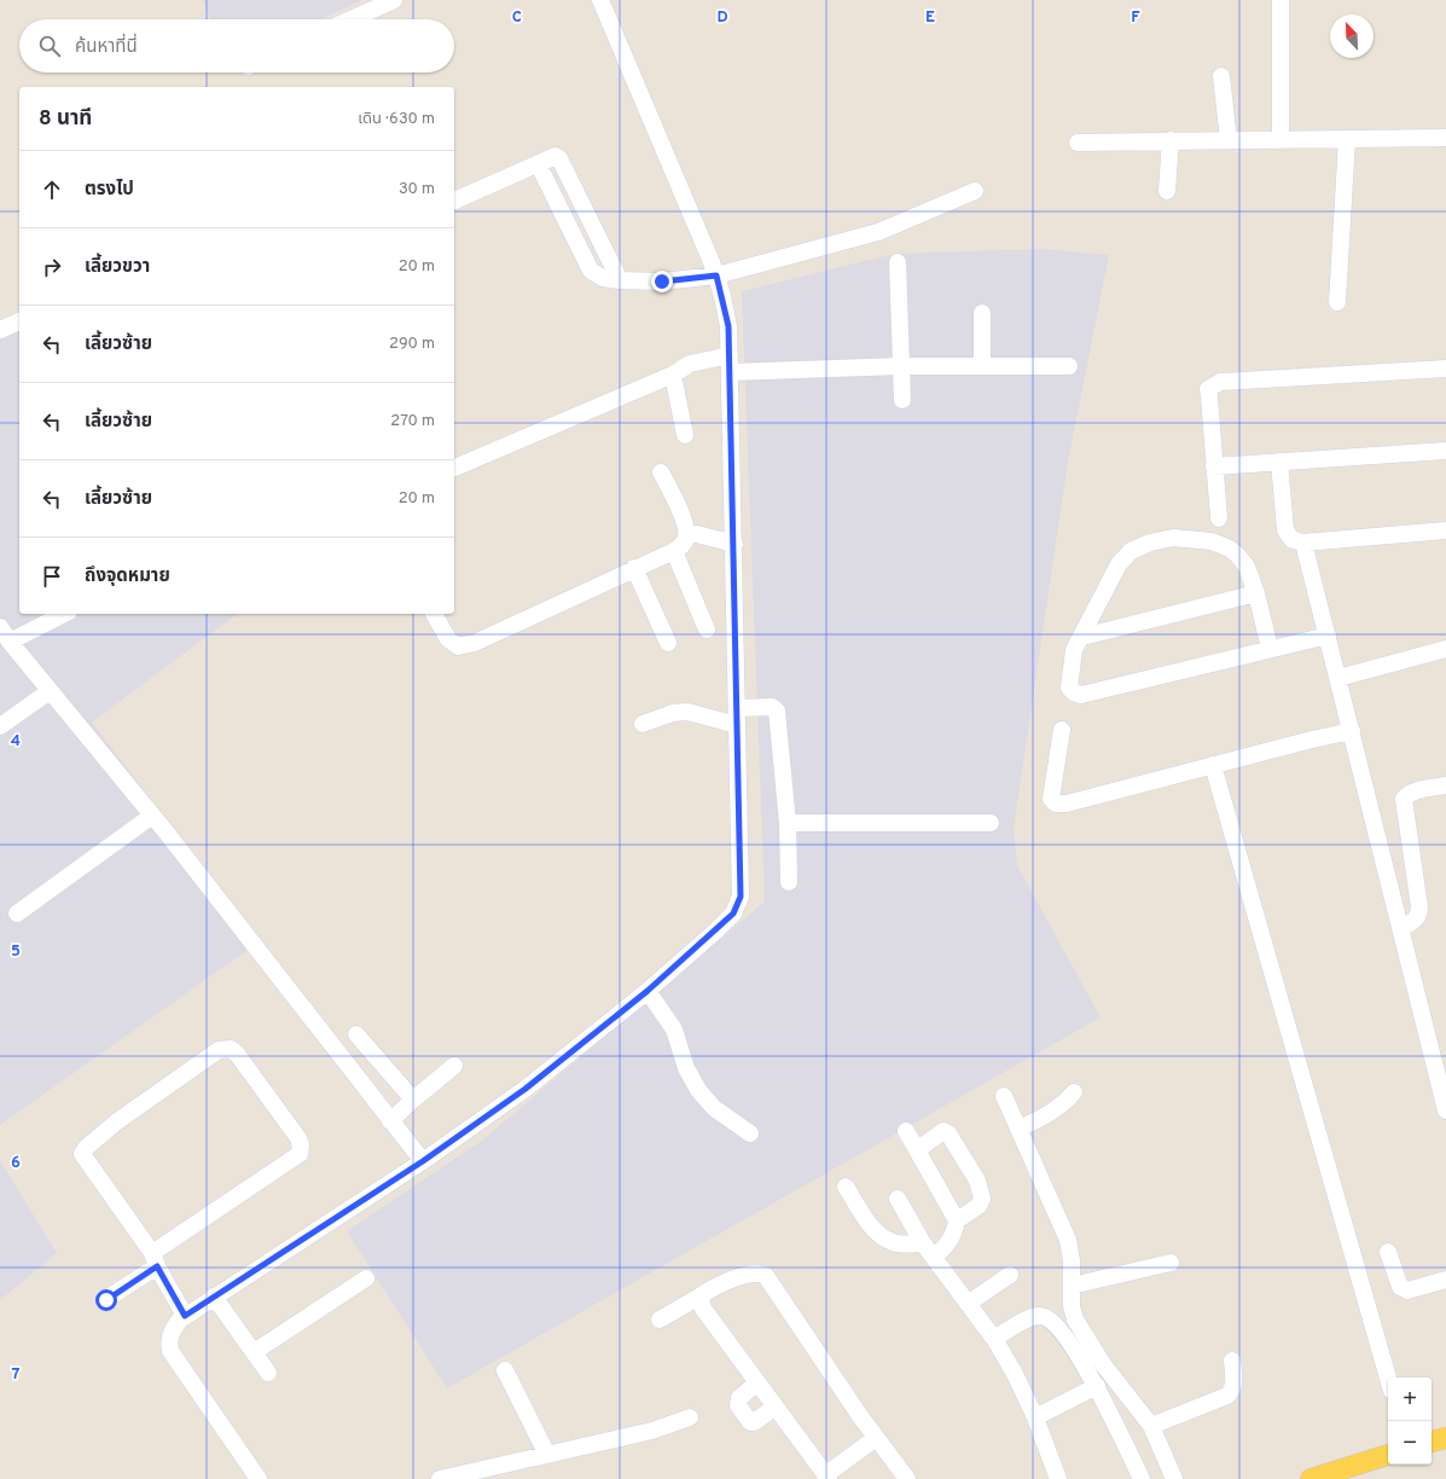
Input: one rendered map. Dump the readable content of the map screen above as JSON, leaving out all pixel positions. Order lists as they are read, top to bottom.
{
  "north": "top left",
  "page": {
    "search": "ค้นหาที่นี่",
    "heading": ["8 นาที", "เดิน · 630 m"],
    "list": [
      ["ตรงไป", "30 m"],
      ["เลี้ยวขวา", "20 m"],
      ["เลี้ยวซ้าย", "290 m"],
      ["เลี้ยวซ้าย", "270 m"],
      ["เลี้ยวซ้าย", "20 m"],
      "ถึงจุดหมาย"
    ],
    "map_buttons": ["+", "−"]
  },
  "grid": {
    "columns": [
      "C",
      "D",
      "E",
      "F"
    ],
    "rows": [
      "4",
      "5",
      "6",
      "7"
    ]
  }
}
